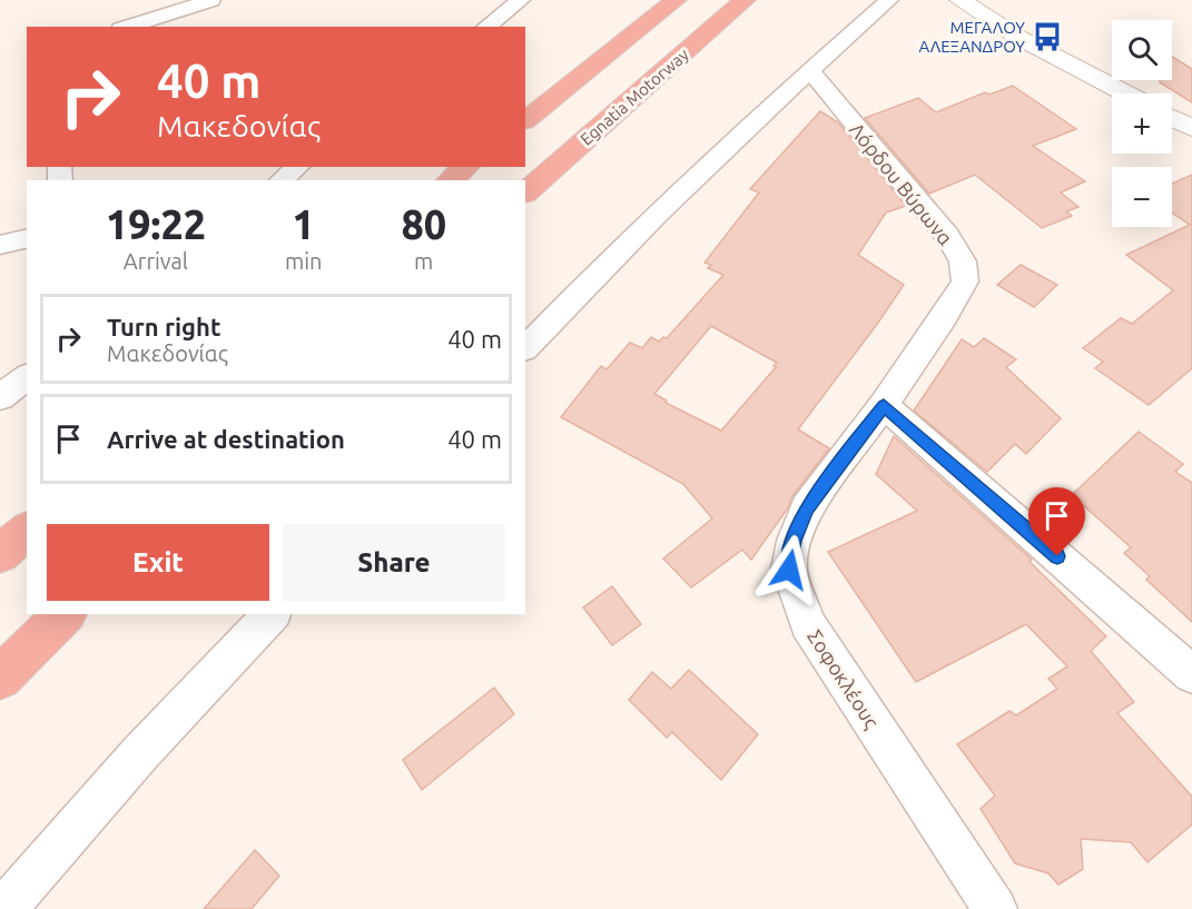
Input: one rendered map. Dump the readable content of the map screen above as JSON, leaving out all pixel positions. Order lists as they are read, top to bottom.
{
  "streets": {
    "highway": ["Egnatia Motorway"],
    "street": ["Λόρδου Βύρωνα", "Σοφοκλέους"]
  },
  "crossings": [
    ["Λόρδου Βύρωνα", "Σοφοκλέους"]
  ],
  "places": {
    "bus stop": ["ΜΕΓΑΛΟΥ ΑΛΕΞΑΝΔΡΟΥ"]
  },
  "page": {
    "map_buttons": ["+", "−"],
    "turn": ["40 m", "Μακεδονίας"],
    "eta": [
      "19:22",
      "Arrival",
      "1",
      "min",
      "80",
      "m"
    ],
    "list": [
      {
        "name": "Turn right",
        "note": "Μακεδονίας",
        "value": "40 m"
      },
      {
        "name": "Arrive at destination",
        "value": "40 m"
      }
    ],
    "buttons": ["Exit", "Share"]
  }
}
